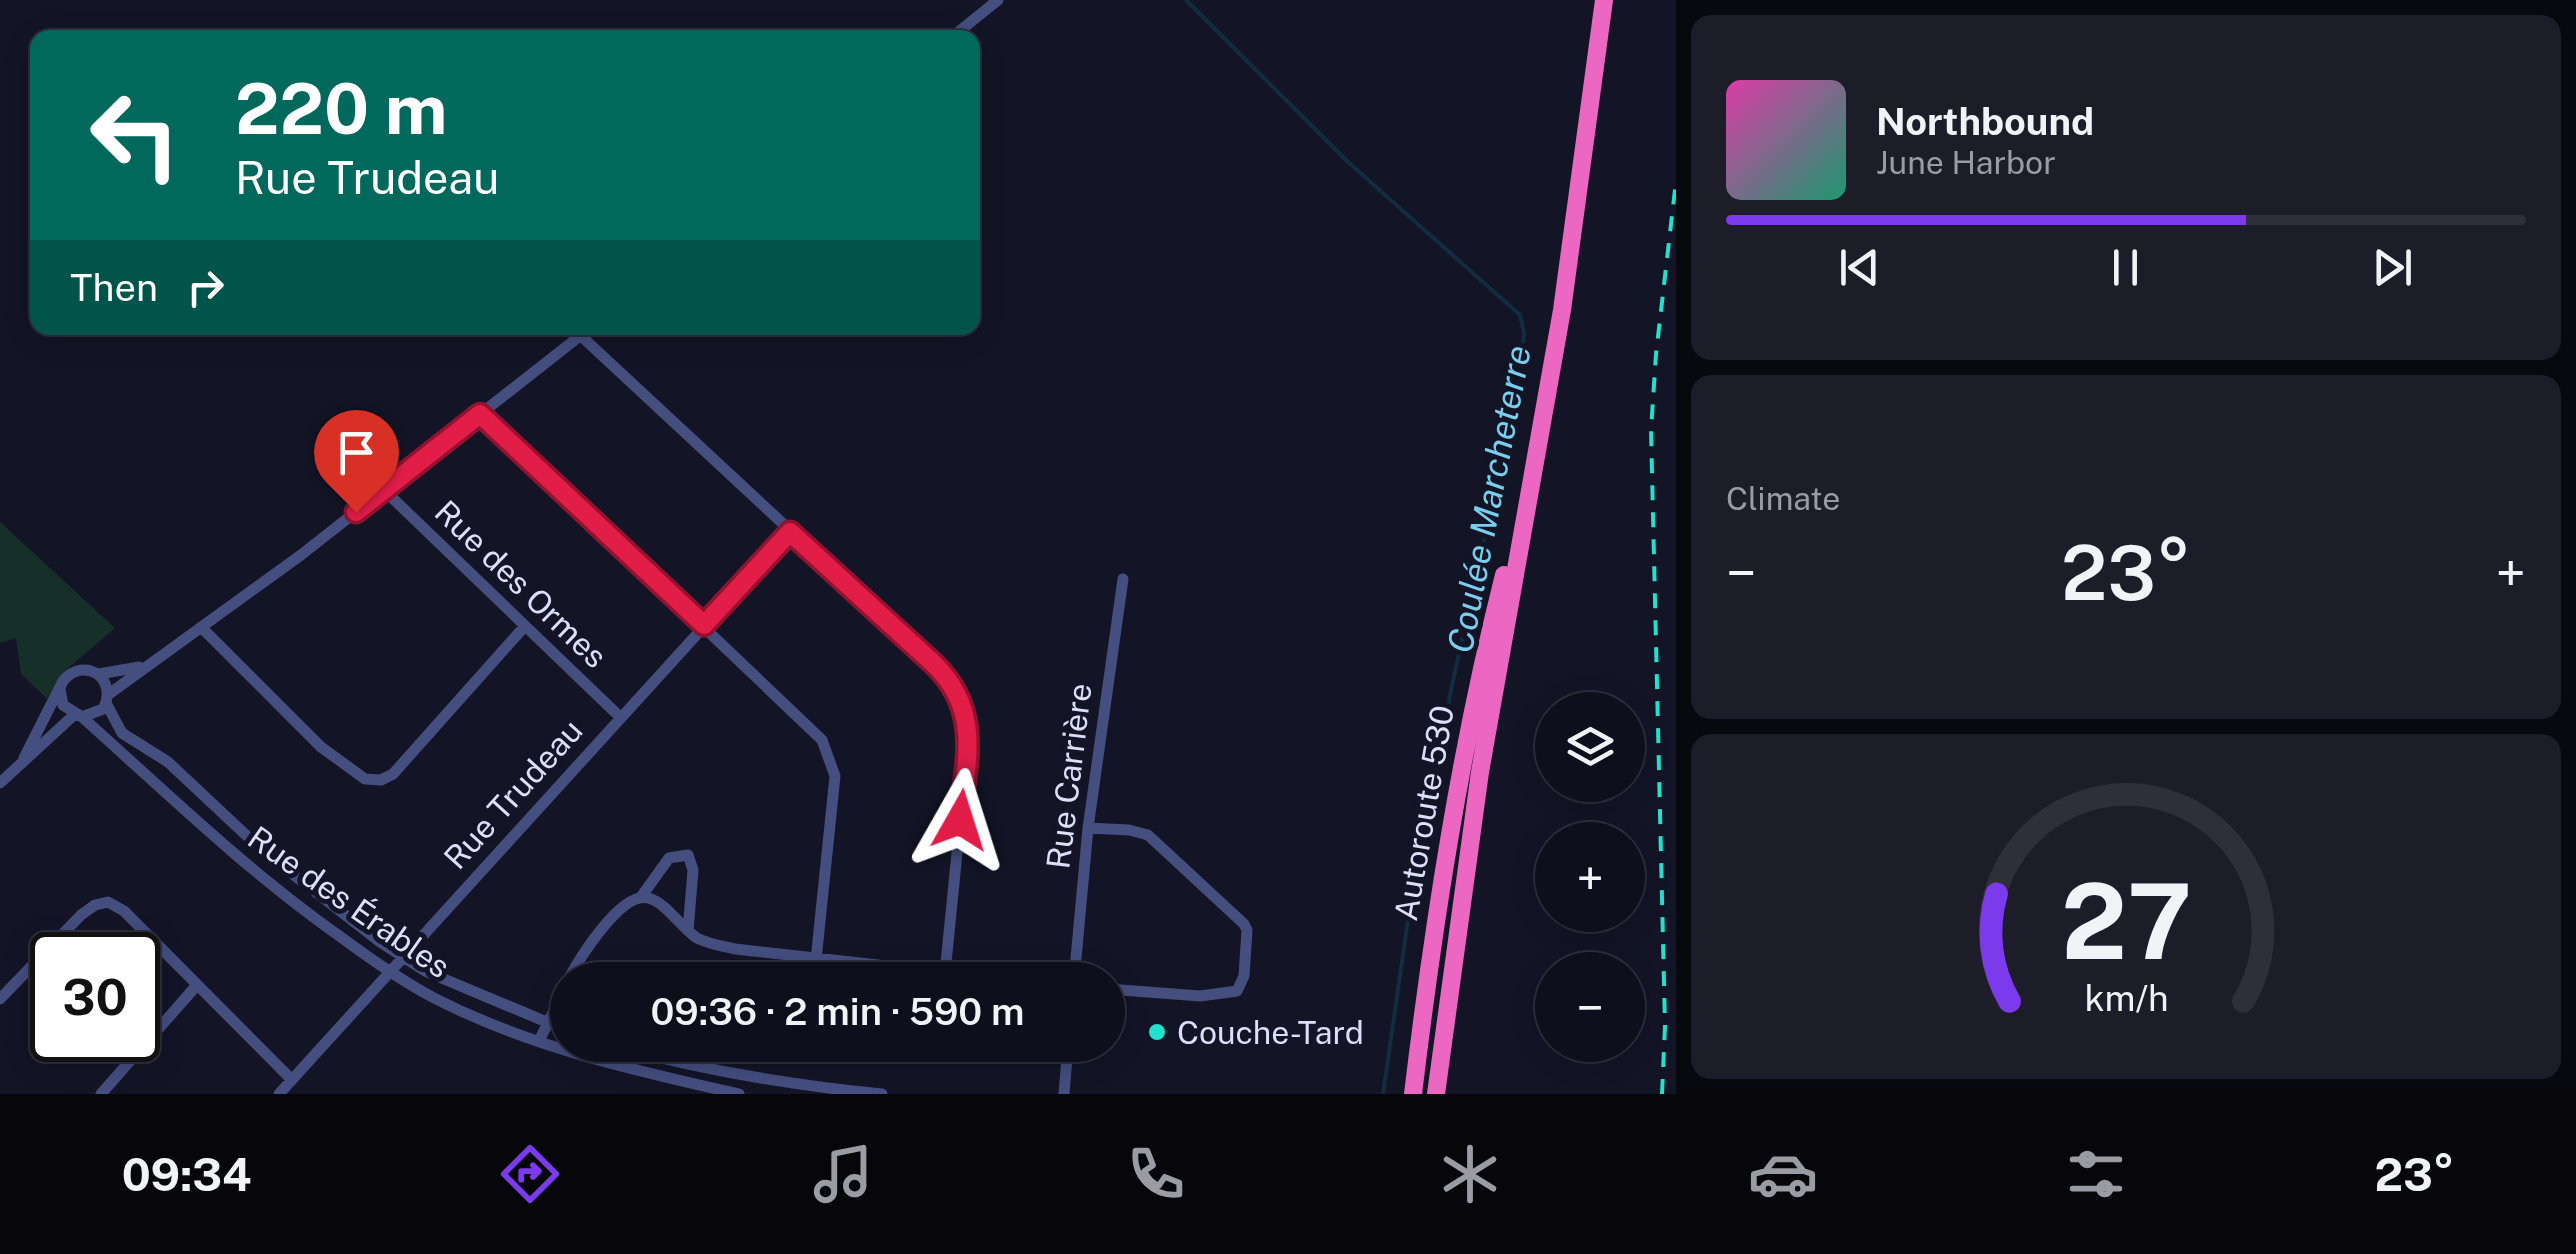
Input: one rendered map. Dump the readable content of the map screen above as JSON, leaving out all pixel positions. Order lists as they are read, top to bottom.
{
  "streets": {
    "highway": ["Autoroute 530"],
    "street": [
      "Rue des Ormes",
      "Rue Carrière",
      "Rue Trudeau",
      "Rue des Érables"
    ]
  },
  "crossings": [
    ["Rue des Ormes", "Rue Trudeau"],
    ["Rue Trudeau", "Rue des Érables"]
  ],
  "water": ["Coulée Marcheterre"],
  "places": ["Couche-Tard"],
  "page": {
    "turn": ["220 m", "Rue Trudeau"],
    "song": ["Northbound", "June Harbor"],
    "then": "Then",
    "tile": "Climate",
    "heat": ["−", "23°", "+"],
    "map_buttons": ["+", "−"],
    "limit": "30",
    "trip": "09:36 · 2 min · 590 m",
    "tabs": ["09:34", "23°"],
    "gauge": ["27", "km/h"]
  }
}
